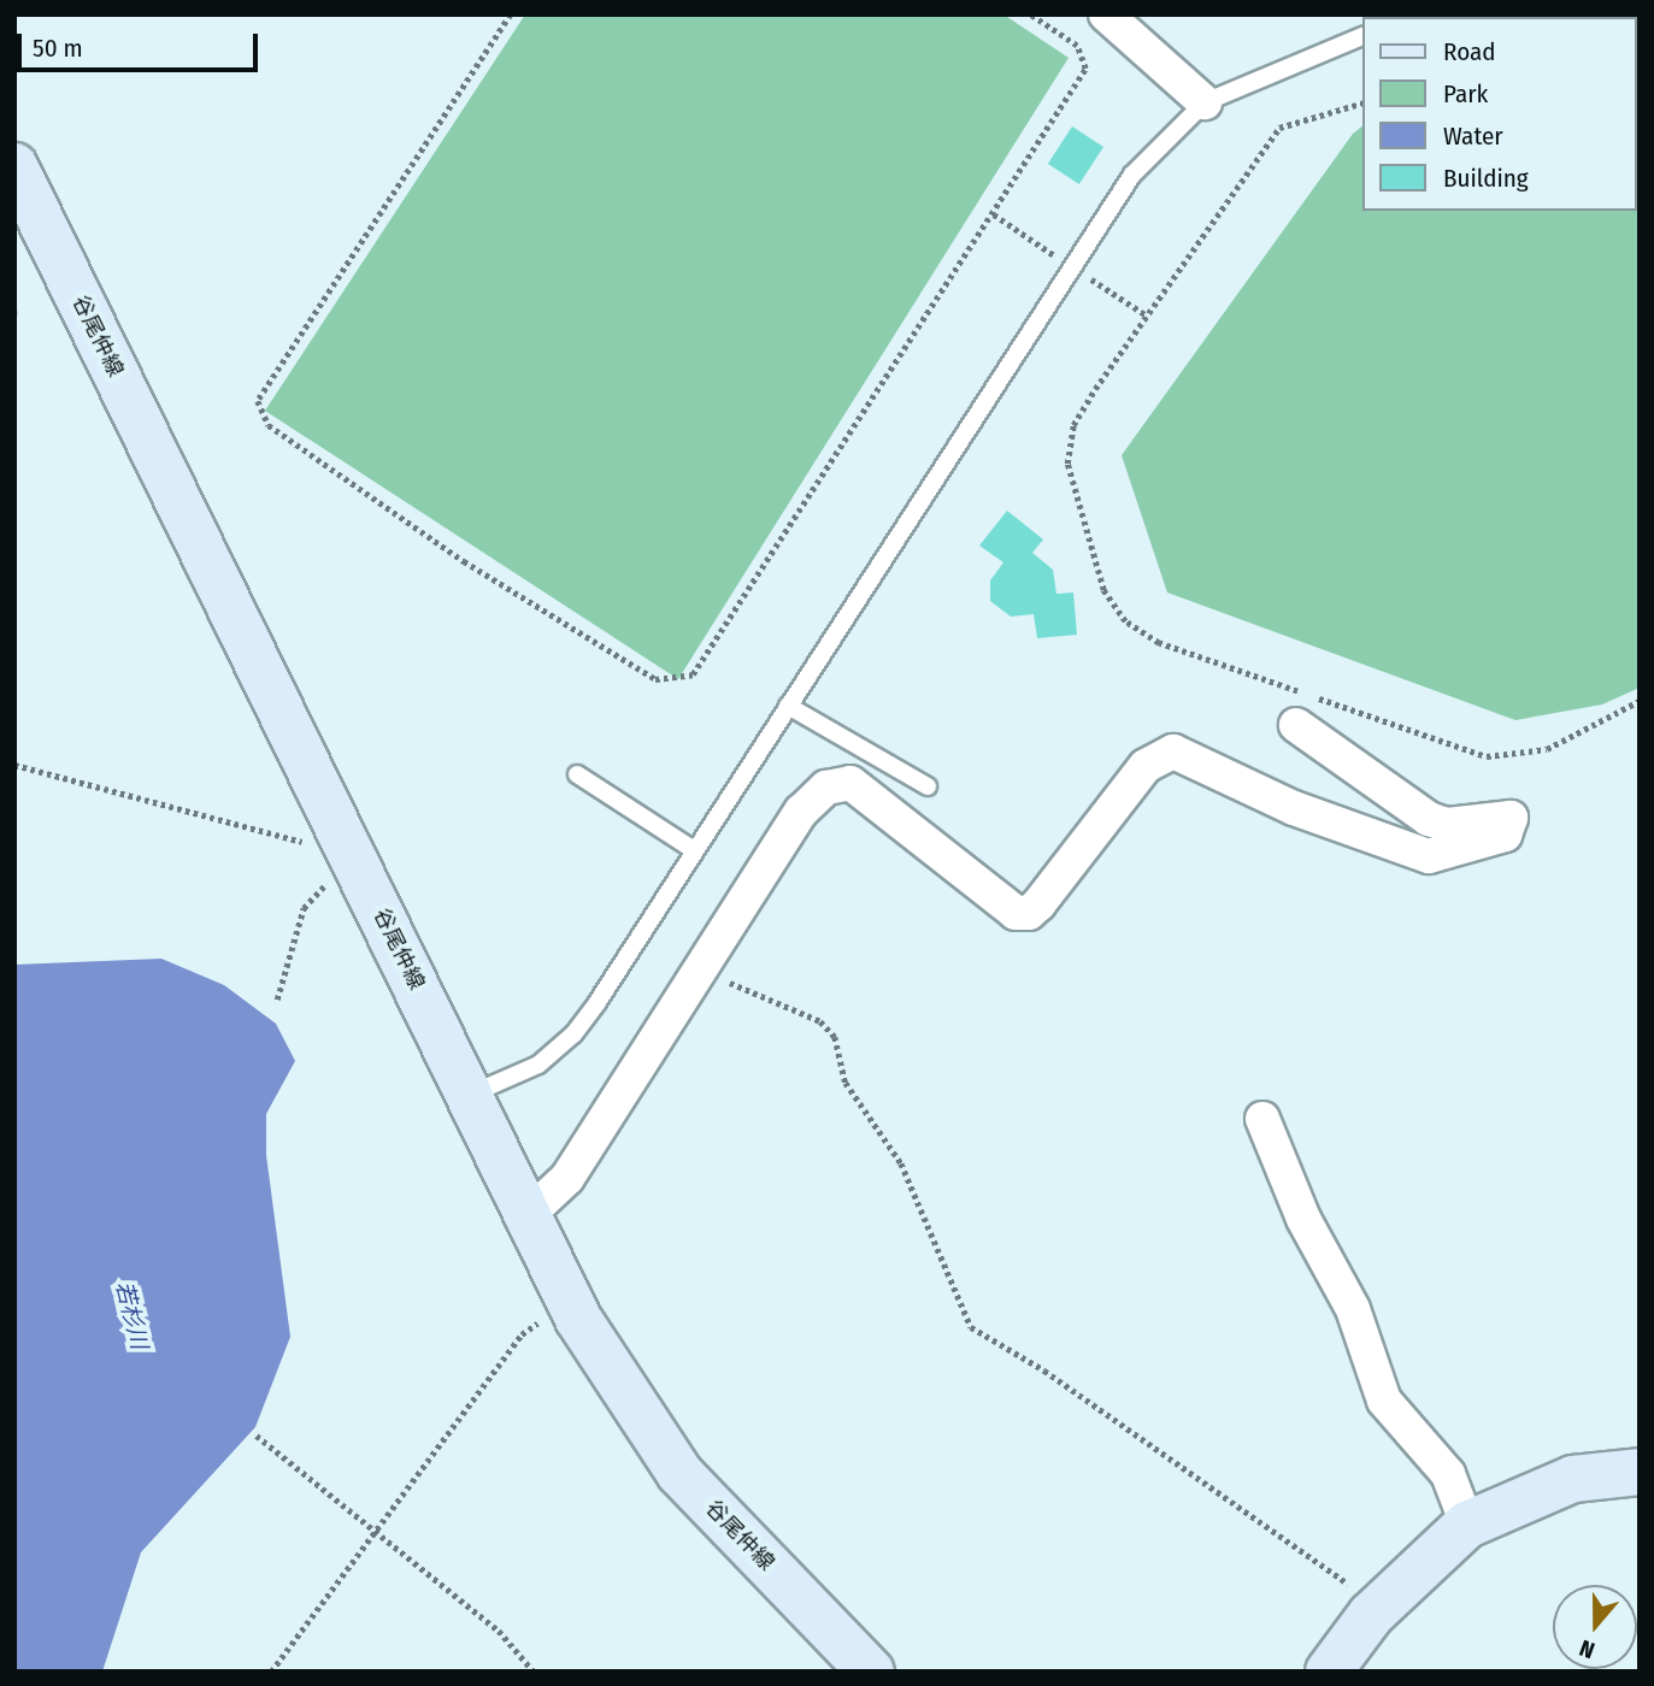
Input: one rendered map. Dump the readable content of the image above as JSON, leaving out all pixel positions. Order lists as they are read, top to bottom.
{
  "streets": {
    "main road": ["谷尾仲線"]
  },
  "water": ["若杉川"],
  "legend": [
    "Road",
    "Park",
    "Water",
    "Building"
  ],
  "scale_bar": "50 m",
  "north": "bottom"
}
